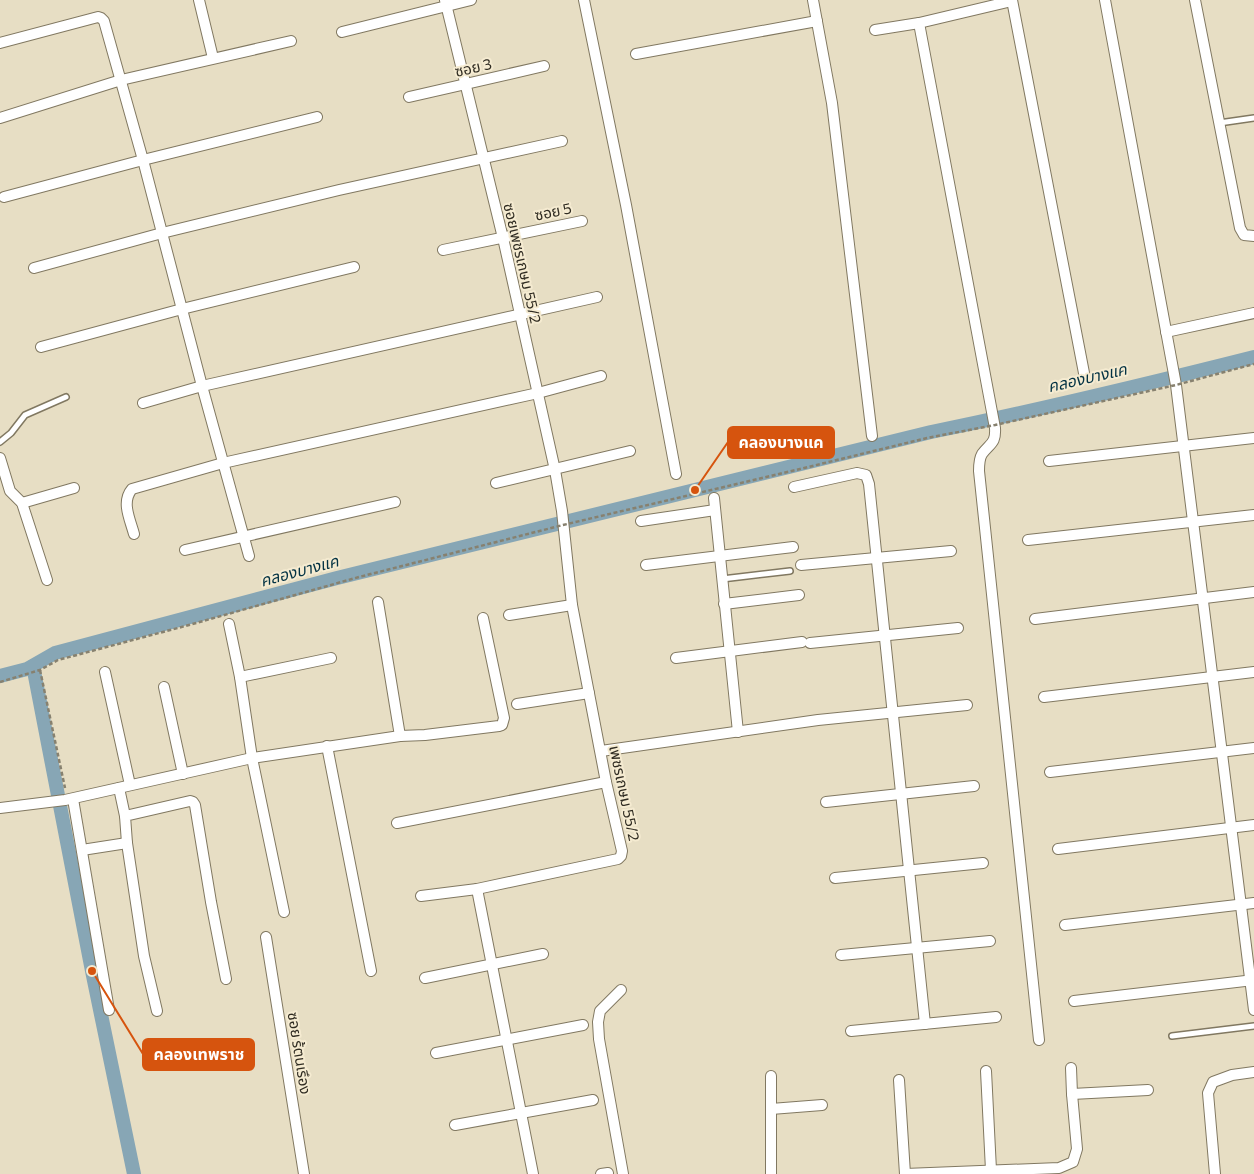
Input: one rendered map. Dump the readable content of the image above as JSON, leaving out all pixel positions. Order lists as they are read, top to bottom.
{
  "streets": {
    "street": [
      "ซอย 3",
      "ซอย 5",
      "ซอยเพชรเกษม 55/2",
      "เพชรเกษม 55/2",
      "ซอย ร้ตนเรึอง"
    ]
  },
  "crossings": [
    ["ซอย 3", "ซอยเพชรเกษม 55/2"],
    ["ซอย 5", "ซอยเพชรเกษม 55/2"],
    ["ซอยเพชรเกษม 55/2", "เพชรเกษม 55/2"]
  ],
  "water": ["คลองบางแค"],
  "places": ["คลองบางแค", "คลองเทพราช"]
}
